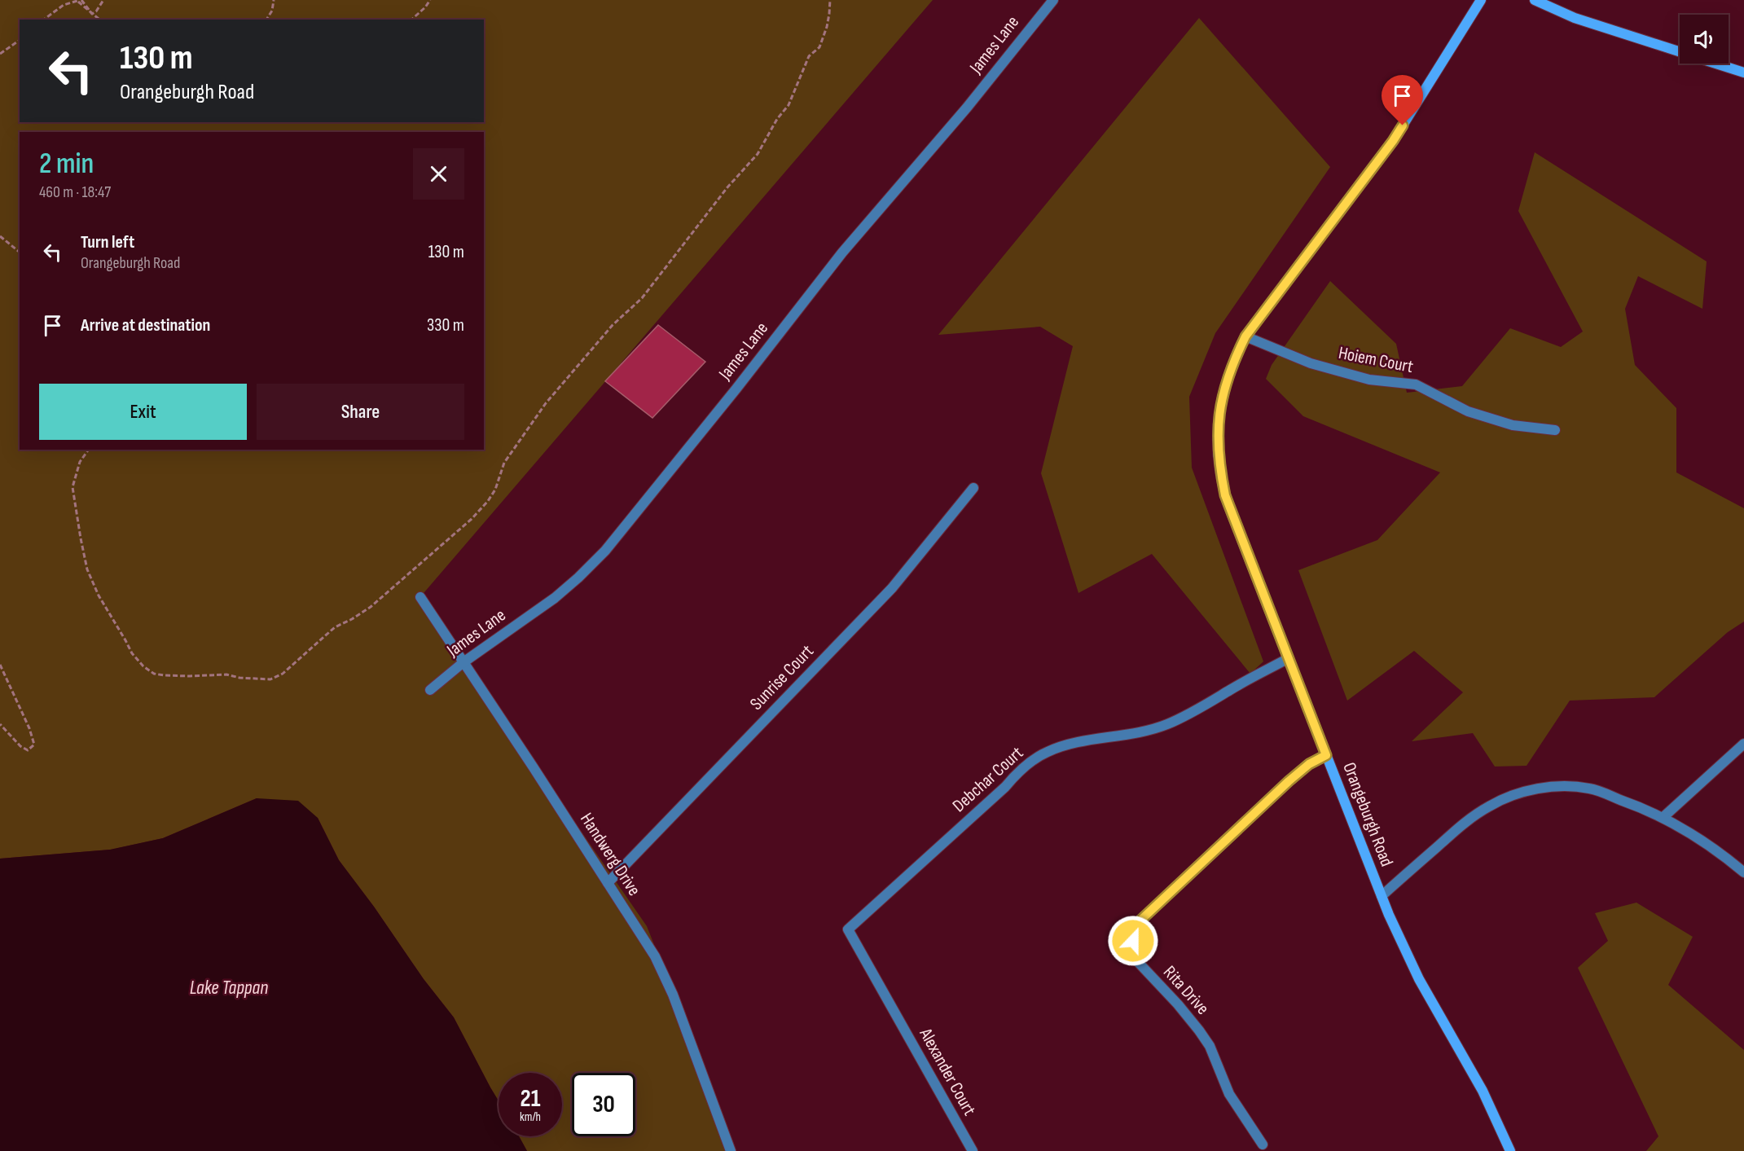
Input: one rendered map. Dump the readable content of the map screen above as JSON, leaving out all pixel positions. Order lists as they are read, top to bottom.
{
  "streets": {
    "main road": ["Orangeburgh Road"],
    "street": [
      "James Lane",
      "Hoiem Court",
      "Sunrise Court",
      "Debchar Court",
      "Handwerg Drive",
      "Rita Drive",
      "Alexander Court"
    ]
  },
  "crossings": [
    ["James Lane", "Handwerg Drive"],
    ["Hoiem Court", "Orangeburgh Road"],
    ["Sunrise Court", "Handwerg Drive"],
    ["Debchar Court", "Orangeburgh Road"],
    ["Debchar Court", "Alexander Court"],
    ["Orangeburgh Road", "Rita Drive"]
  ],
  "water": ["Lake Tappan"],
  "page": {
    "turn": ["130 m", "Orangeburgh Road"],
    "heading": ["2 min", "460 m · 18:47"],
    "list": [
      {
        "name": "Turn left",
        "note": "Orangeburgh Road",
        "value": "130 m"
      },
      {
        "name": "Arrive at destination",
        "value": "330 m"
      }
    ],
    "buttons": ["Exit", "Share"],
    "speed": "21 km/h",
    "limit": "30"
  }
}
